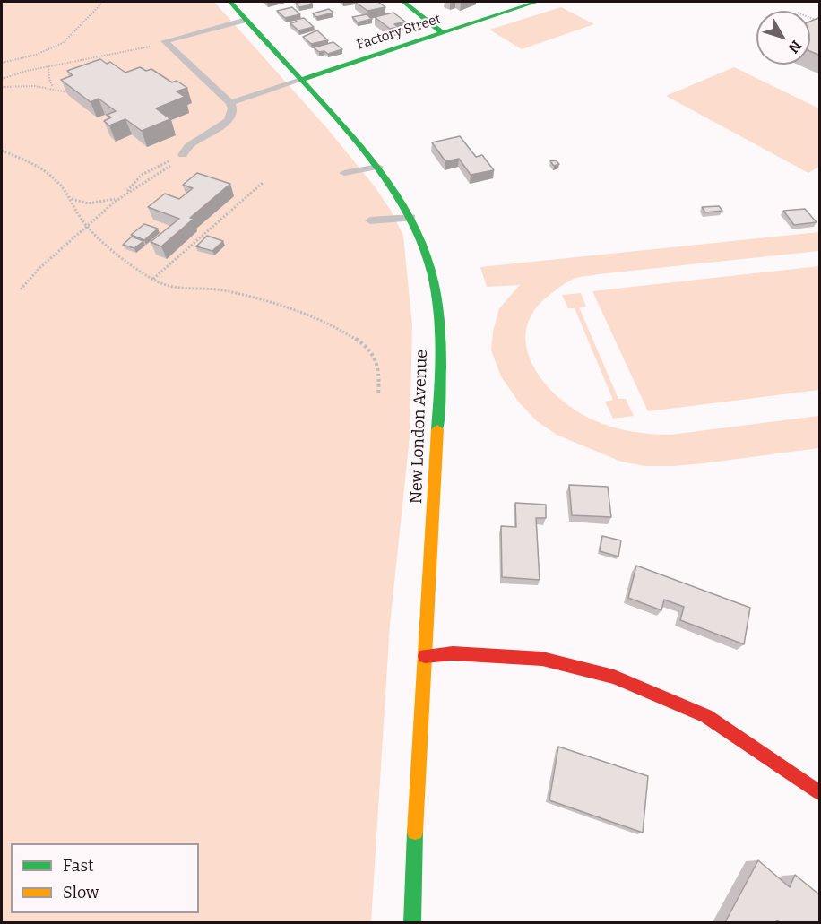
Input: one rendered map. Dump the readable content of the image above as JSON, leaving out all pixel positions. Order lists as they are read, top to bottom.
{
  "streets": {
    "main road": ["Factory Street", "New London Avenue"]
  },
  "crossings": [
    ["Factory Street", "New London Avenue"]
  ],
  "legend": ["Fast", "Slow"],
  "north": "bottom right"
}
